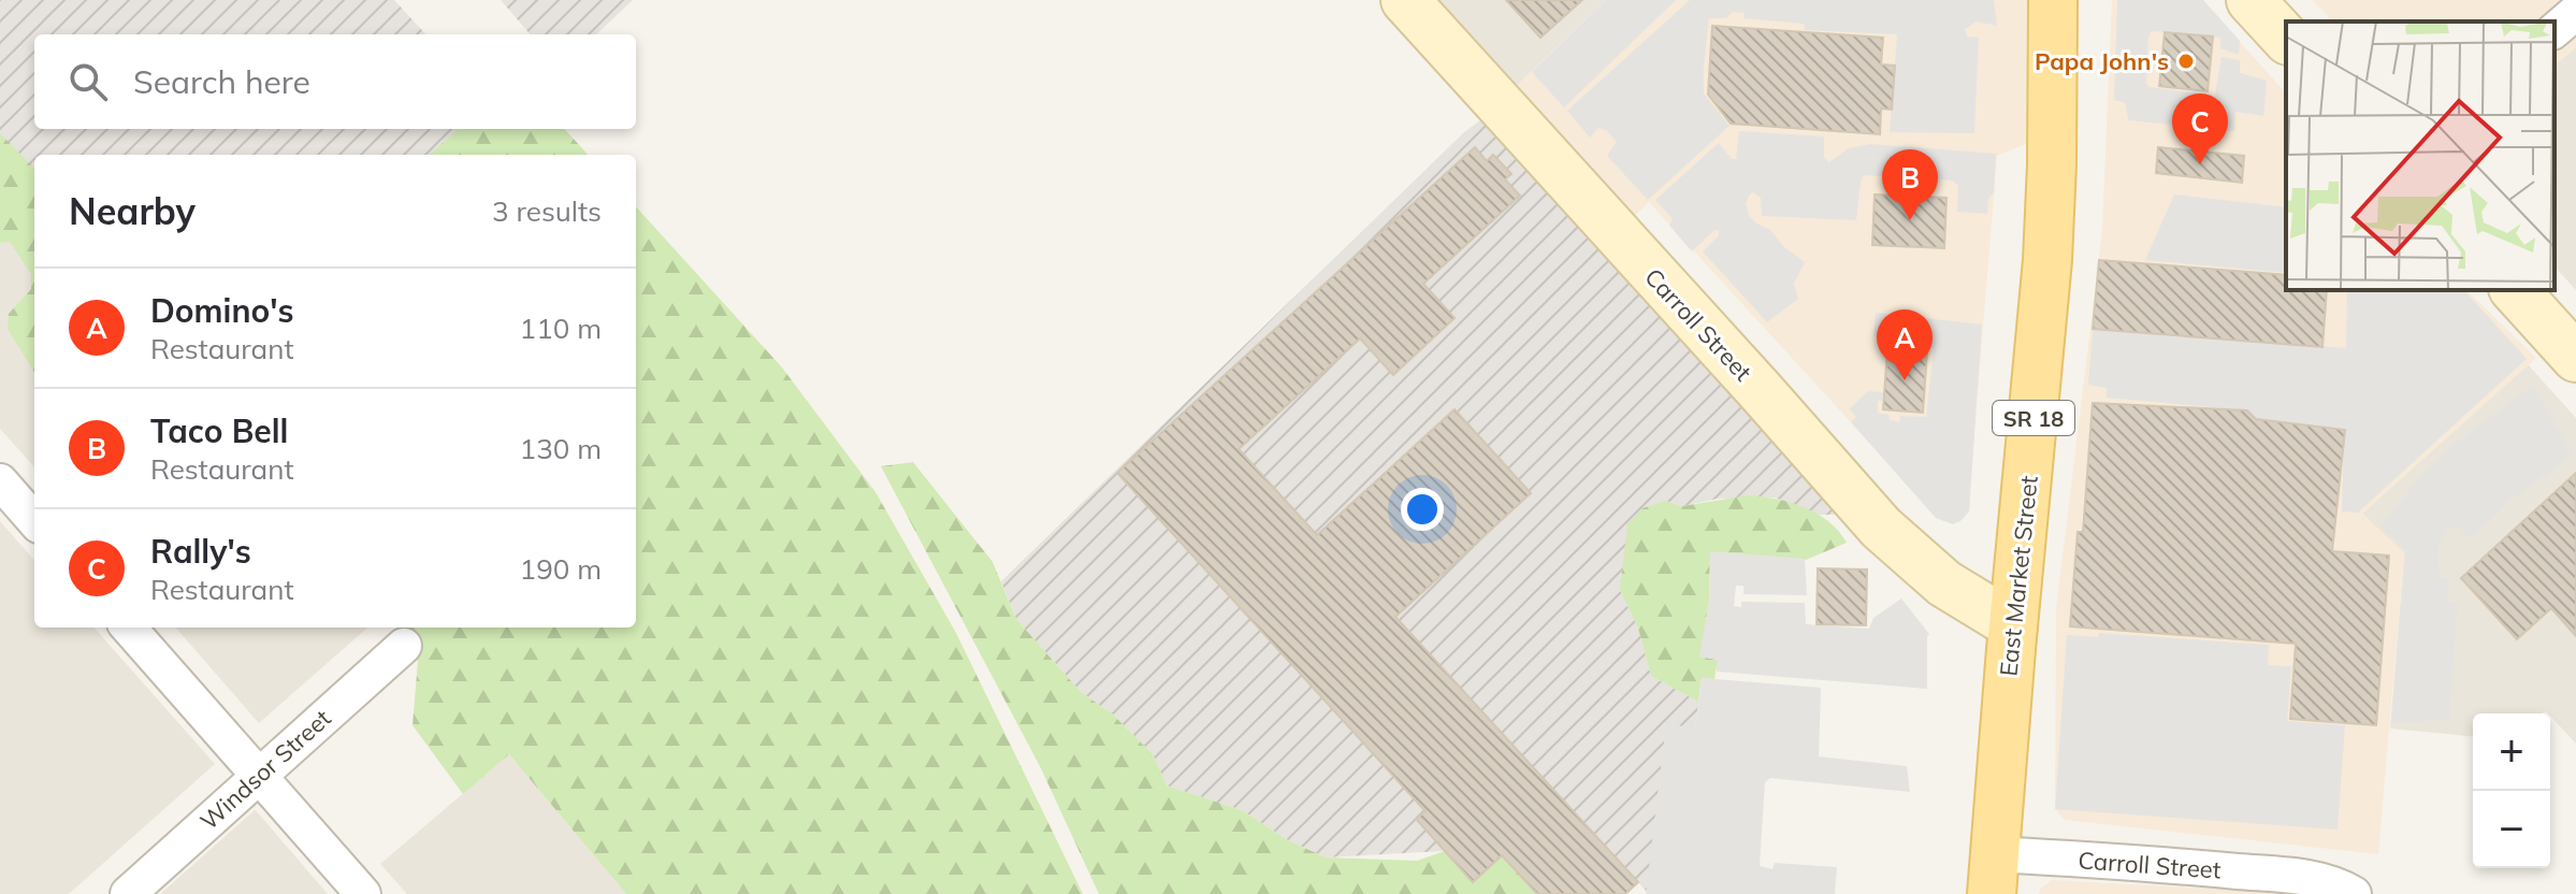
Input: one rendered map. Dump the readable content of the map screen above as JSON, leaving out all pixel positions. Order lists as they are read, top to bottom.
{
  "streets": {
    "main road": ["SR 18", "East Market Street"],
    "street": ["Carroll Street", "Windsor Street"]
  },
  "crossings": [
    ["Carroll Street", "East Market Street"]
  ],
  "places": ["Papa John's"],
  "page": {
    "search": "Search here",
    "pins": ["C", "B", "A"],
    "heading": ["Nearby", "3 results"],
    "list": [
      {
        "mark": "A",
        "name": "Domino's",
        "note": "Restaurant",
        "value": "110 m"
      },
      {
        "mark": "B",
        "name": "Taco Bell",
        "note": "Restaurant",
        "value": "130 m"
      },
      {
        "mark": "C",
        "name": "Rally's",
        "note": "Restaurant",
        "value": "190 m"
      }
    ],
    "map_buttons": ["+", "−"]
  }
}
